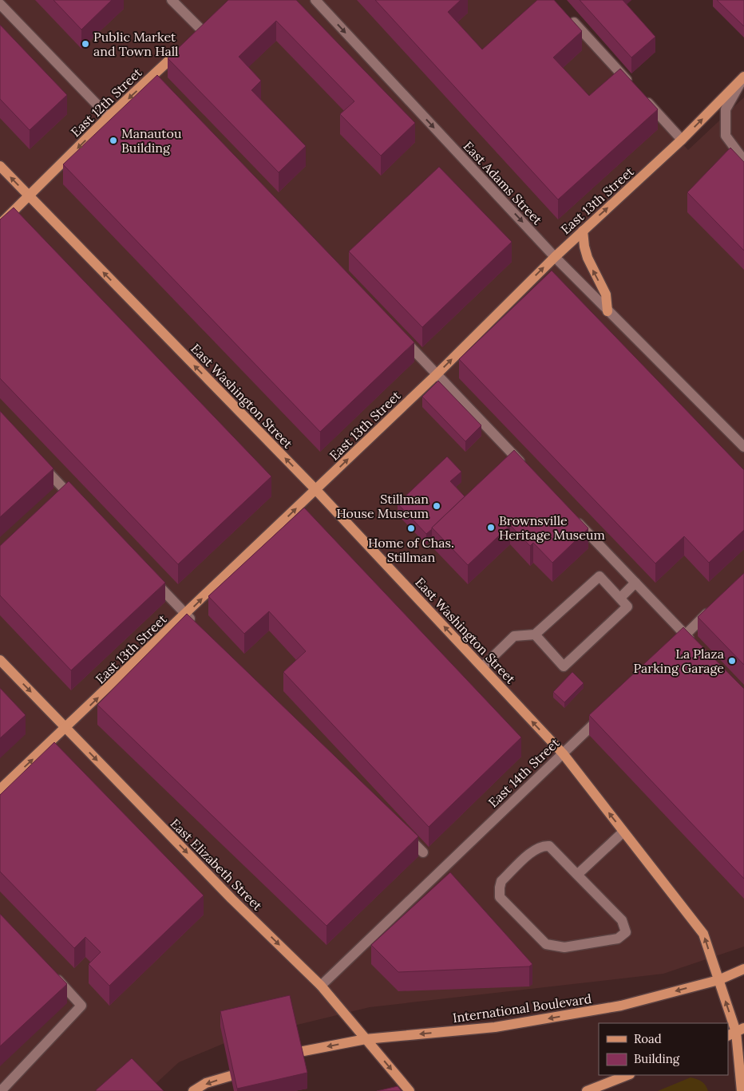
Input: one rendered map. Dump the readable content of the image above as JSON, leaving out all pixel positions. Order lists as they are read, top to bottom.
{
  "streets": {
    "main road": [
      "East 12th Street",
      "East 13th Street",
      "East Washington Street",
      "East Elizabeth Street",
      "International Boulevard"
    ],
    "street": ["East Adams Street", "East 14th Street"]
  },
  "crossings": [
    ["East 12th Street", "East Washington Street"],
    ["East Adams Street", "East 13th Street"],
    ["East 13th Street", "East Washington Street"],
    ["East 13th Street", "East Elizabeth Street"],
    ["East Washington Street", "East 14th Street"],
    ["East Washington Street", "International Boulevard"],
    ["East 14th Street", "East Elizabeth Street"],
    ["East Elizabeth Street", "International Boulevard"]
  ],
  "one_way": [
    "East 12th Street",
    "East Adams Street",
    "East 13th Street",
    "East Washington Street",
    "East Elizabeth Street",
    "International Boulevard"
  ],
  "places": [
    "Public Market and Town Hall",
    "Manautou Building",
    "Stillman House Museum",
    "Brownsville Heritage Museum",
    "Home of Chas. Stillman",
    "La Plaza Parking Garage"
  ],
  "legend": ["Road", "Building"]
}
